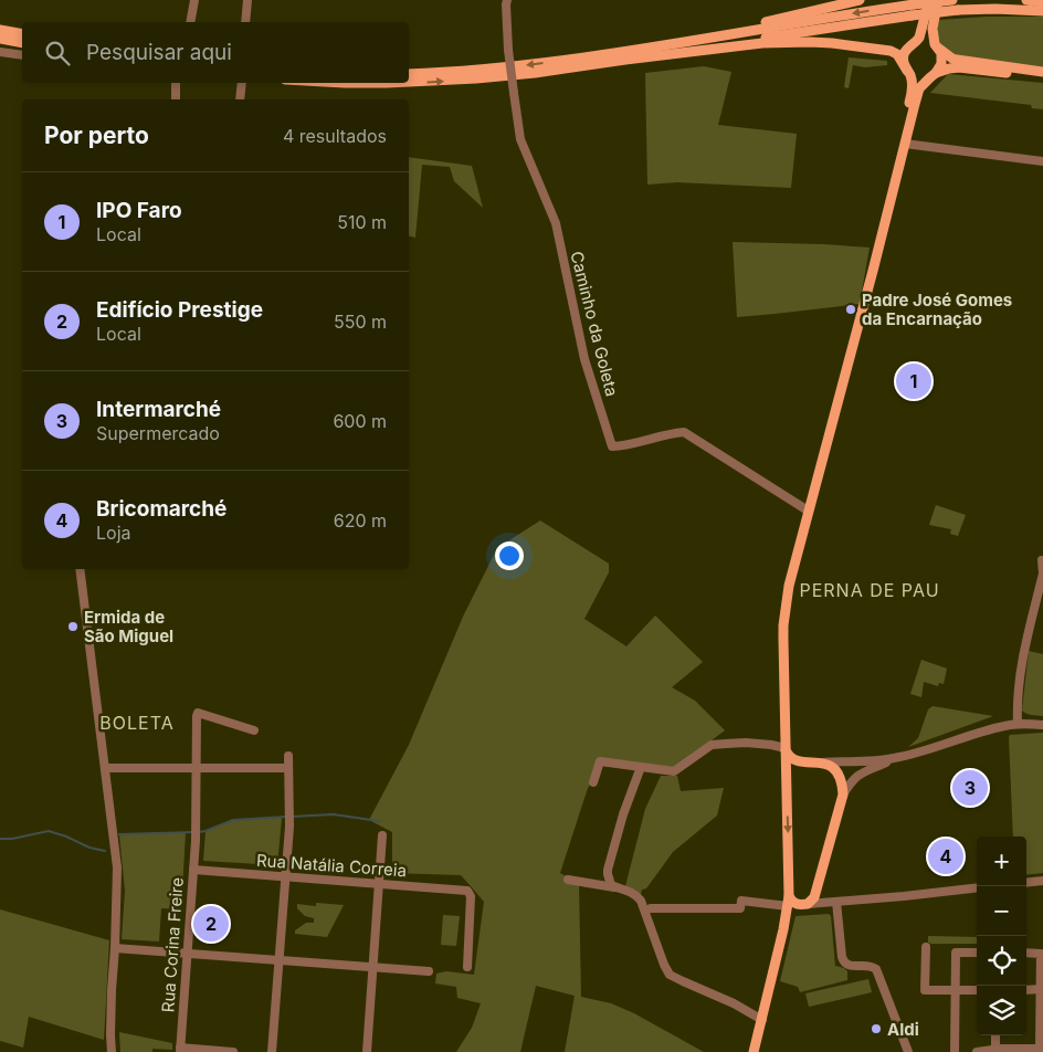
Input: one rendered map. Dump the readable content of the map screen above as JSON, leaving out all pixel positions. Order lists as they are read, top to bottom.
{
  "streets": {
    "street": ["Caminho da Goleta", "Rua Natália Correia", "Rua Corina Freire"]
  },
  "crossings": [
    ["Rua Natália Correia", "Rua Corina Freire"]
  ],
  "districts": ["PERNA DE PAU", "BOLETA"],
  "places": ["Padre José Gomes da Encarnação", "Ermida de São Miguel", "Aldi"],
  "page": {
    "search": "Pesquisar aqui",
    "heading": ["Por perto", "4 resultados"],
    "list": [
      {
        "mark": "1",
        "name": "IPO Faro",
        "note": "Local",
        "value": "510 m"
      },
      {
        "mark": "2",
        "name": "Edifício Prestige",
        "note": "Local",
        "value": "550 m"
      },
      {
        "mark": "3",
        "name": "Intermarché",
        "note": "Supermercado",
        "value": "600 m"
      },
      {
        "mark": "4",
        "name": "Bricomarché",
        "note": "Loja",
        "value": "620 m"
      }
    ],
    "pins": [
      "1",
      "3",
      "4",
      "2"
    ],
    "map_buttons": ["+", "−"]
  }
}
